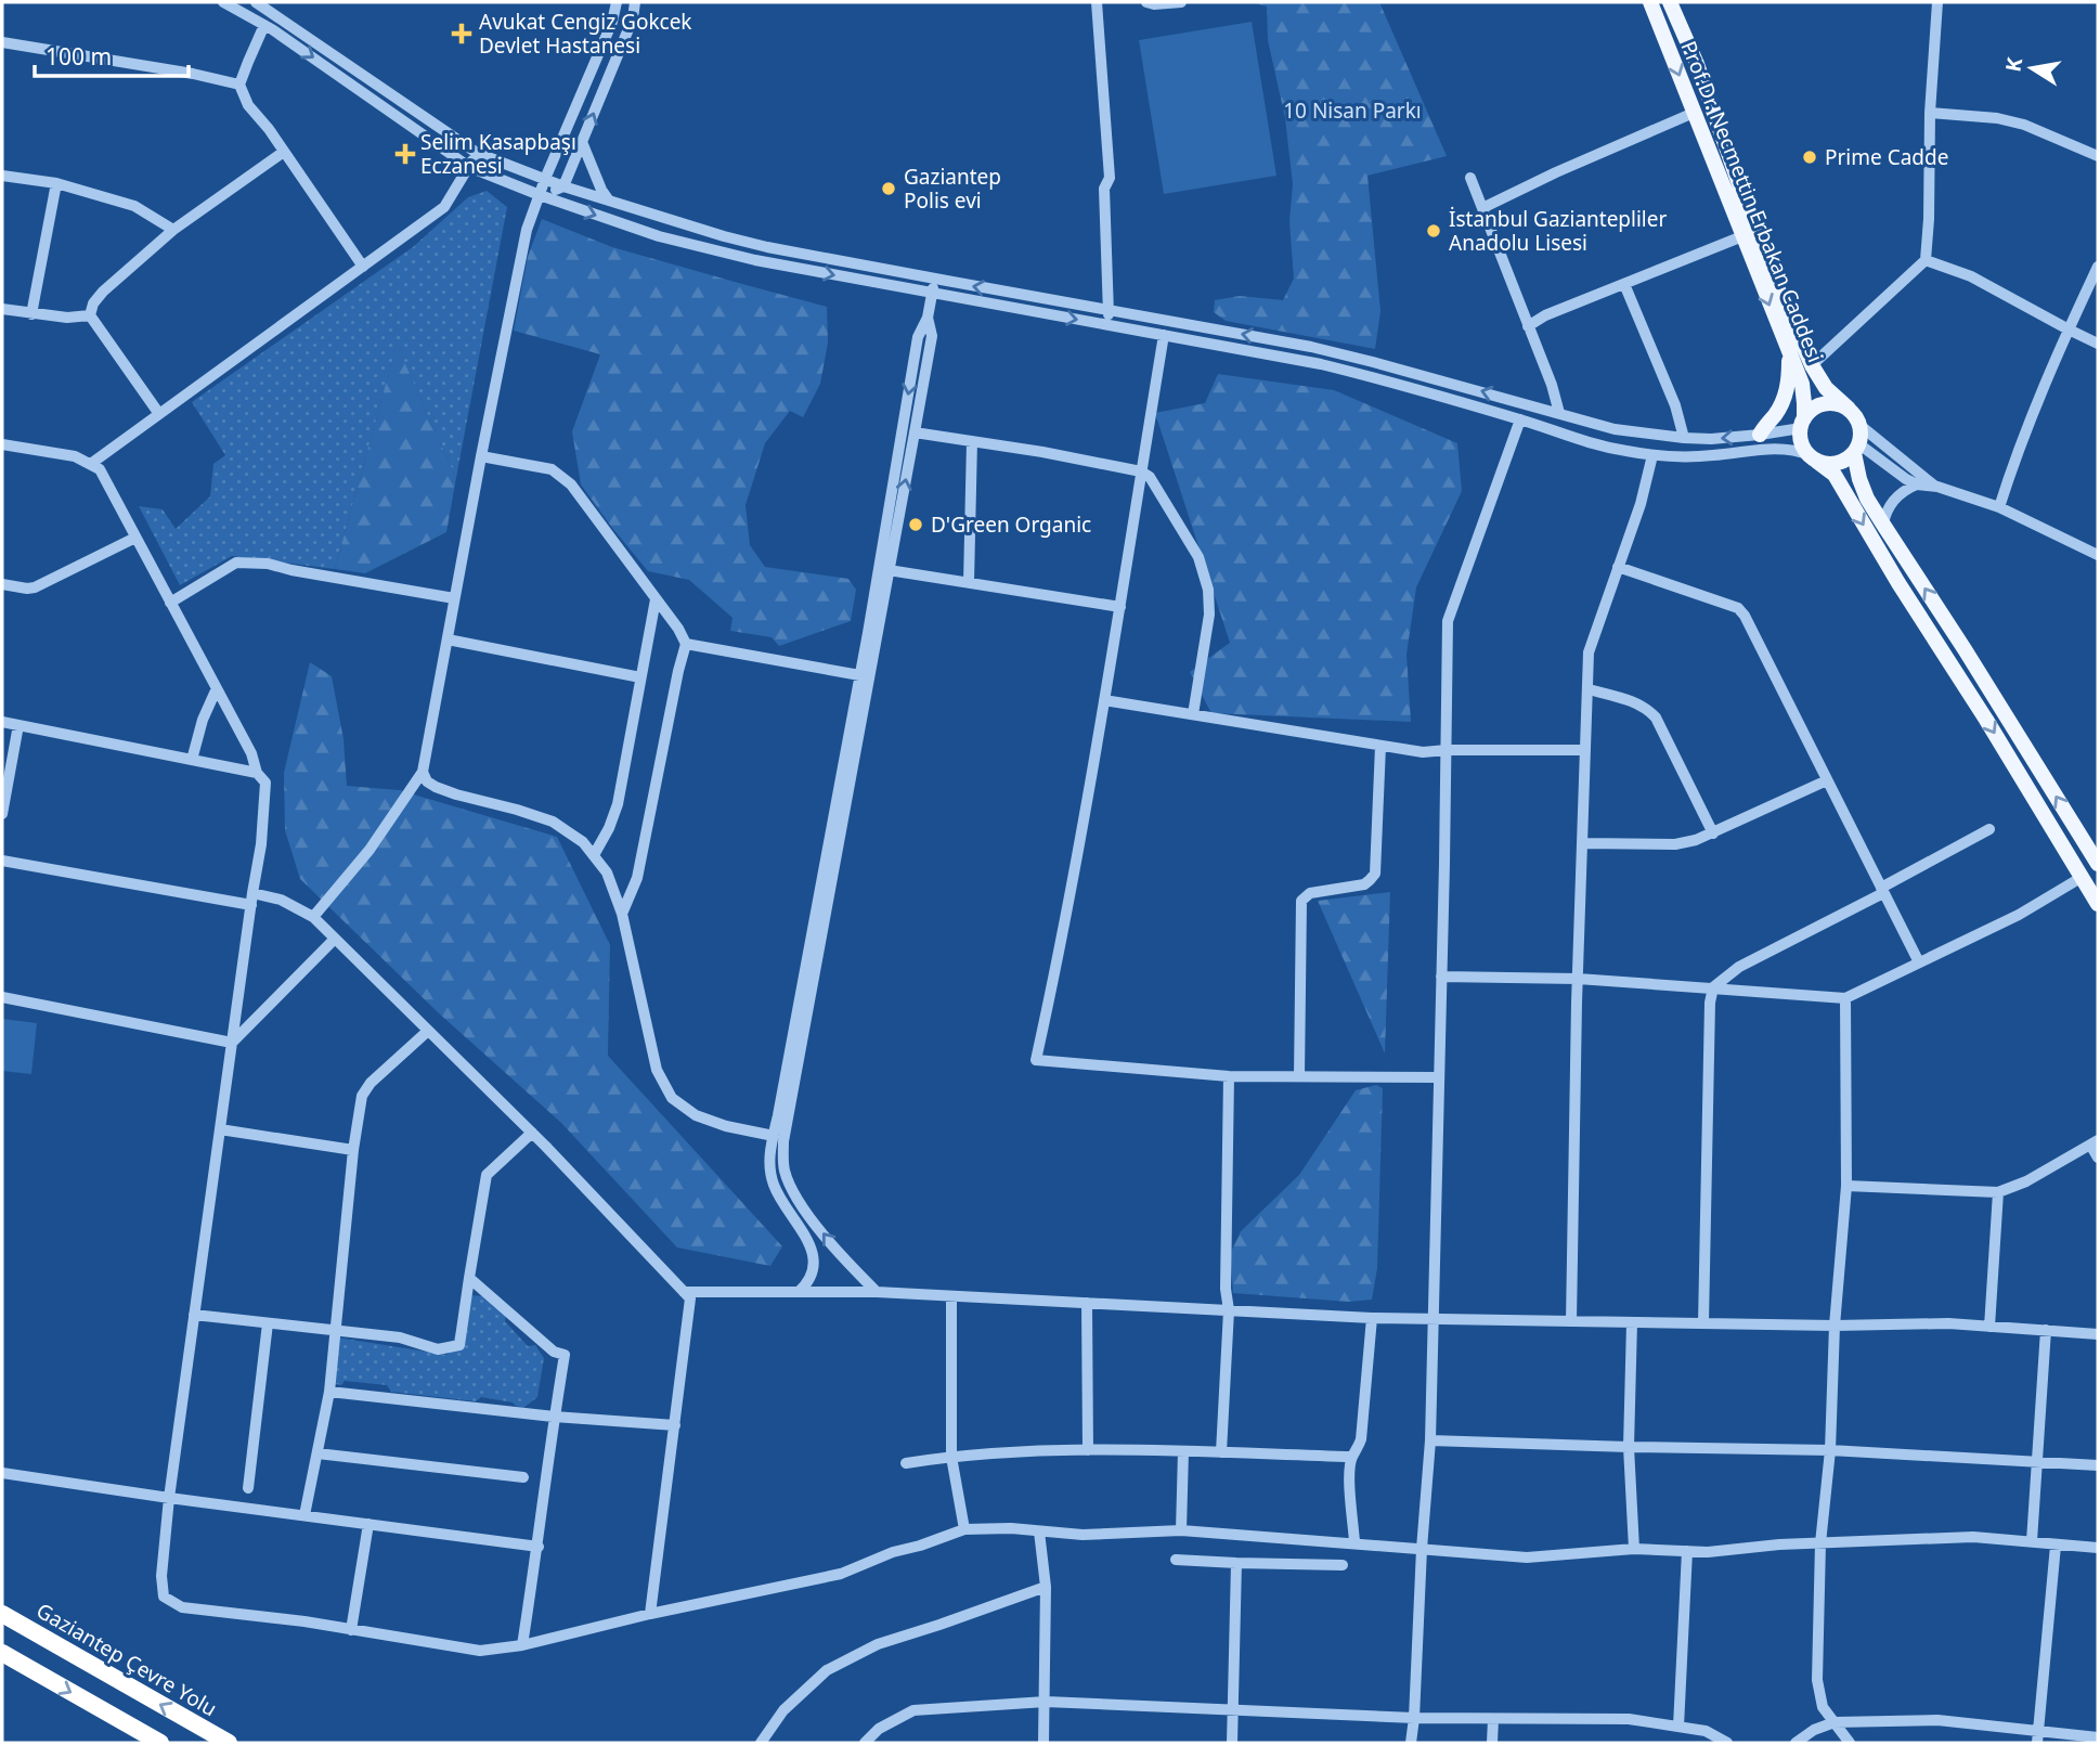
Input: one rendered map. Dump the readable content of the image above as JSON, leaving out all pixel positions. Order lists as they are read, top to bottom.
{
  "streets": {
    "highway": ["Gaziantep Çevre Yolu"],
    "main road": ["Prof.Dr. Necmettin Erbakan Caddesi"]
  },
  "parks": ["10 Nisan Parkı"],
  "places": {
    "health": ["Avukat Cengiz Gokcek Devlet Hastanesi", "Selim Kasapbaşı Eczanesi"],
    "other": [
      "Prime Cadde",
      "Gaziantep Polis evi",
      "İstanbul Gaziantepliler Anadolu Lisesi",
      "D'Green Organic"
    ]
  },
  "scale_bar": "100 m",
  "north": "left"
}
